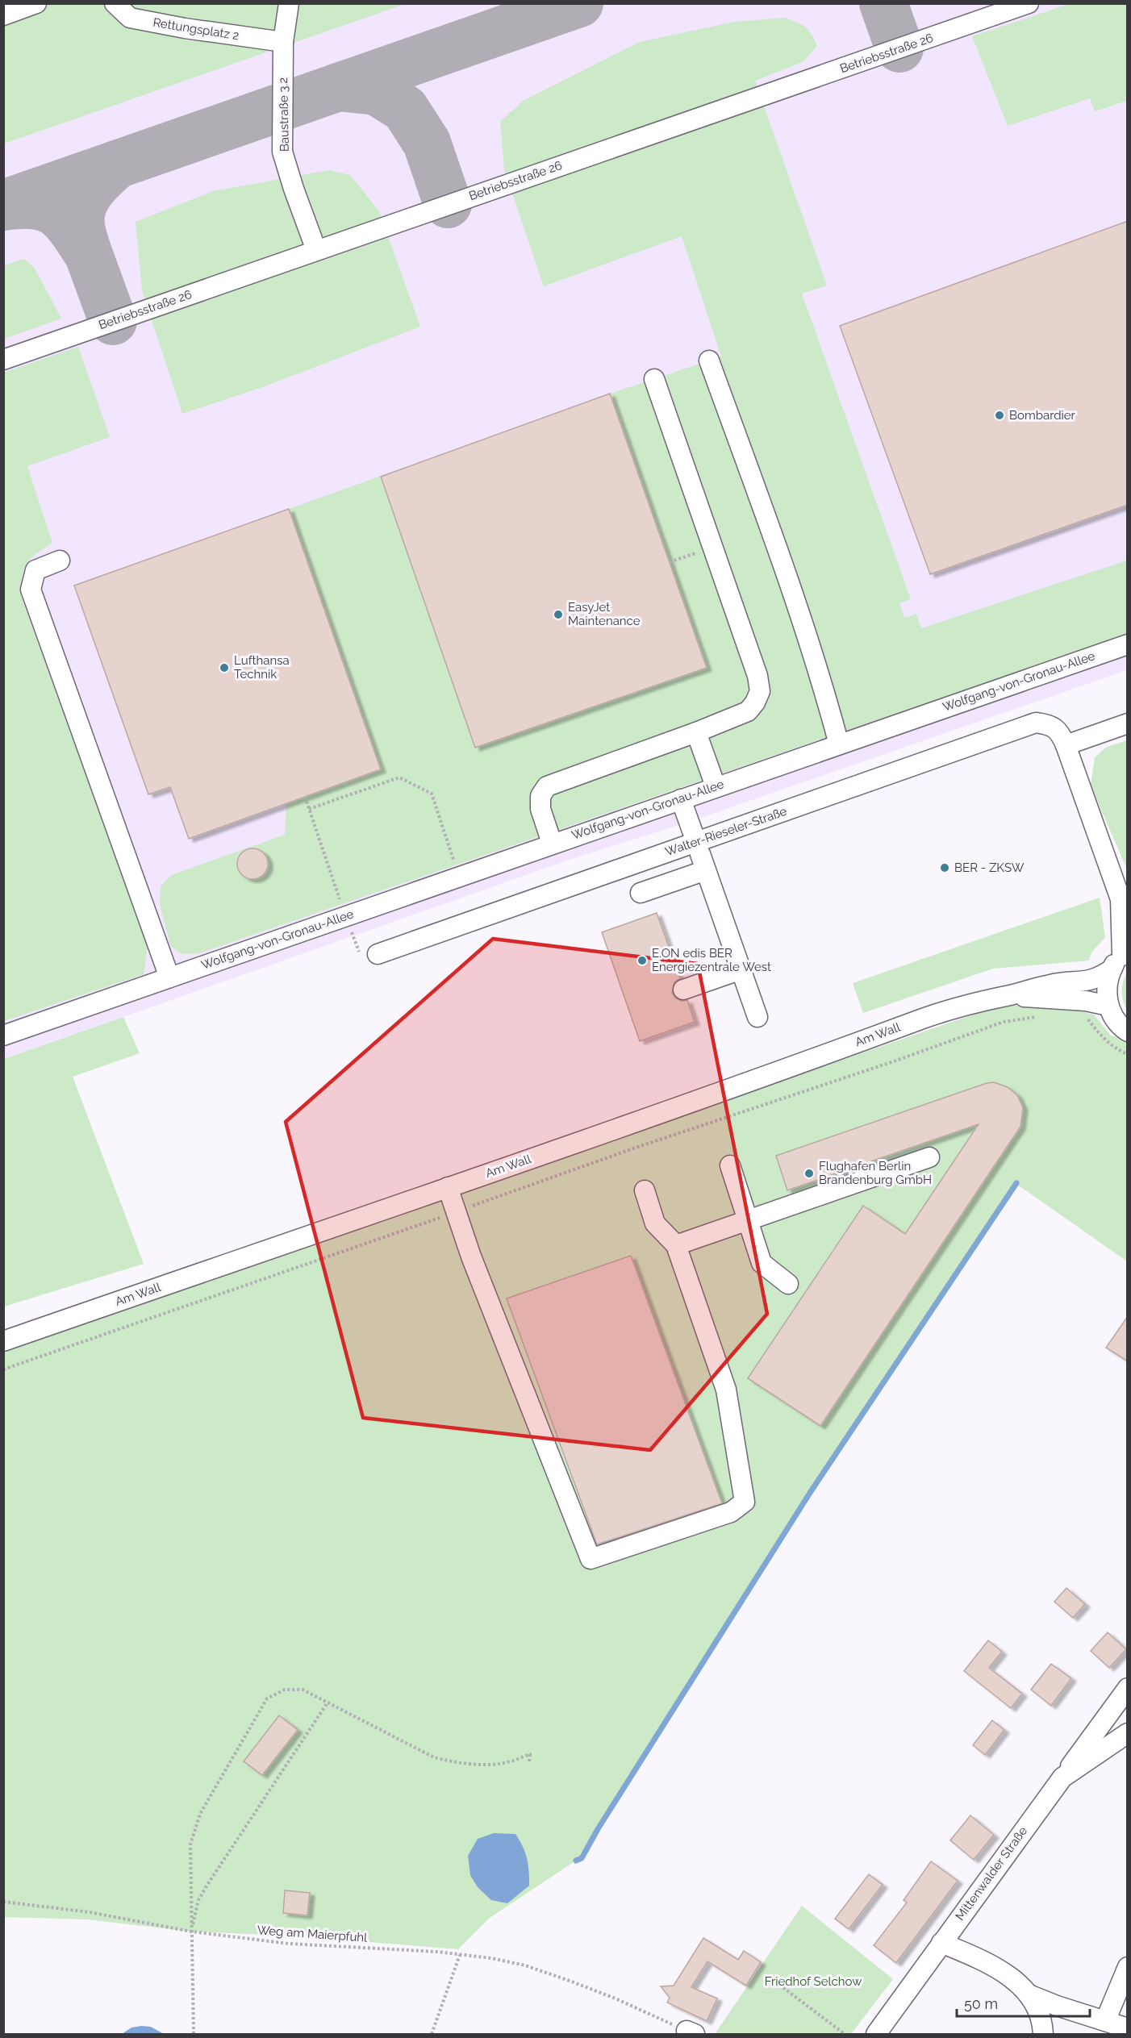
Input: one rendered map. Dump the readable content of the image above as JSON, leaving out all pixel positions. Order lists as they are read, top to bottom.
{
  "streets": {
    "street": [
      "Rettungsplatz 2",
      "Betriebsstraße 26",
      "Baustraße 3.2",
      "Wolfgang-von-Gronau-Allee",
      "Walter-Rieseler-Straße",
      "Am Wall",
      "Mittenwalder Straße"
    ],
    "path": ["Weg am Maierpfuhl"]
  },
  "crossings": [
    ["Rettungsplatz 2", "Baustraße 3.2"],
    ["Betriebsstraße 26", "Baustraße 3.2"],
    ["Walter-Rieseler-Straße", "Am Wall"]
  ],
  "parks": ["Friedhof Selchow"],
  "places": [
    "Bombardier",
    "EasyJet Maintenance",
    "Lufthansa Technik",
    "BER - ZKSW",
    "E.ON edis BER Energiezentrale West",
    "Flughafen Berlin Brandenburg GmbH"
  ],
  "scale_bar": "50 m"
}
